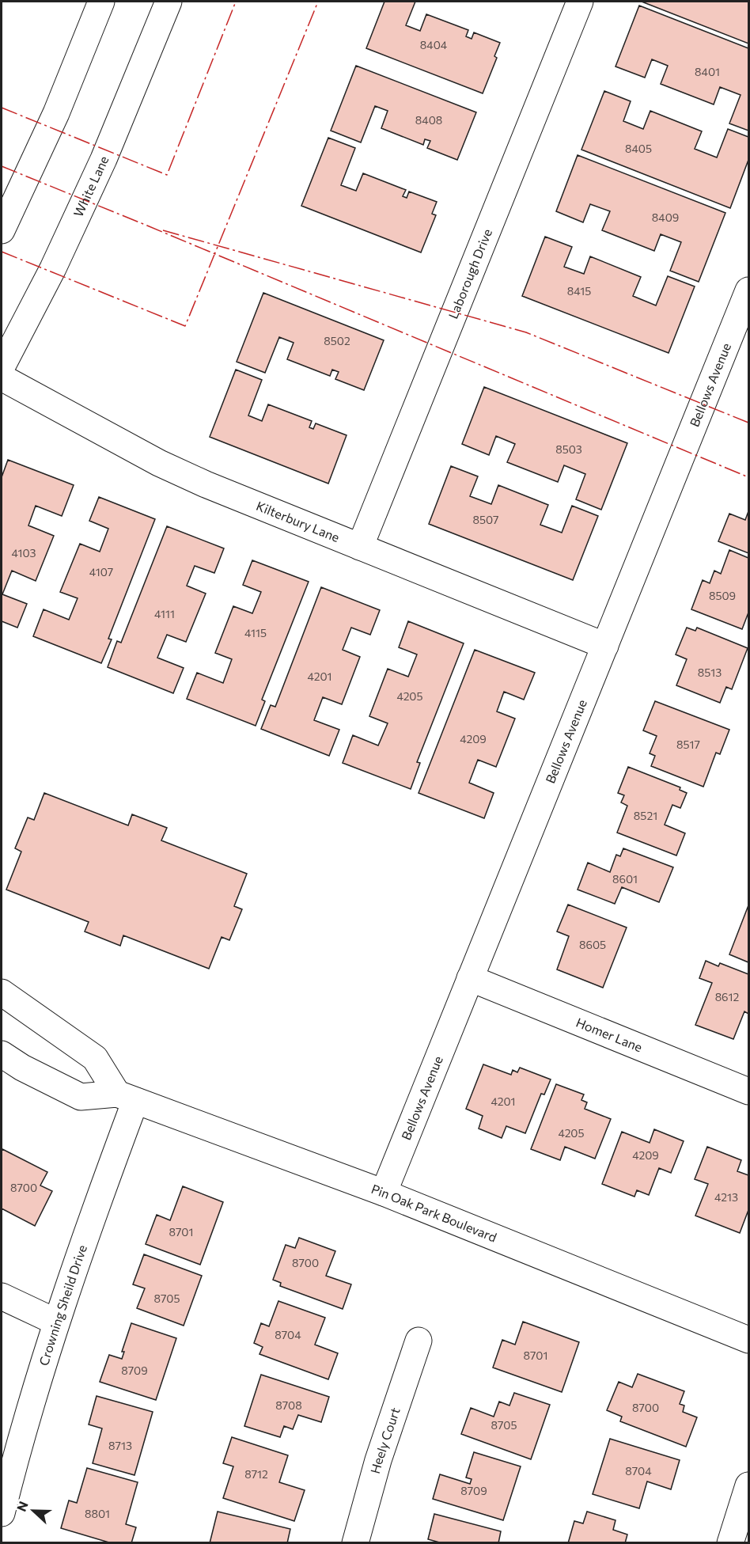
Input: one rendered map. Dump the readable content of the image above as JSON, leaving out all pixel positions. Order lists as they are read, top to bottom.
{
  "streets": {
    "street": [
      "White Lane",
      "Laborough Drive",
      "Bellows Avenue",
      "Kilterbury Lane",
      "Homer Lane",
      "Pin Oak Park Boulevard",
      "Crowning Sheild Drive",
      "Heely Court"
    ]
  },
  "crossings": [
    ["Laborough Drive", "Kilterbury Lane"],
    ["Bellows Avenue", "Kilterbury Lane"],
    ["Bellows Avenue", "Homer Lane"],
    ["Bellows Avenue", "Pin Oak Park Boulevard"],
    ["Pin Oak Park Boulevard", "Crowning Sheild Drive"]
  ],
  "house_numbers": [
    "8404",
    "8401",
    "8408",
    "8405",
    "8409",
    "8415",
    "8502",
    "8503",
    "8507",
    "4103",
    "4107",
    "8509",
    "4111",
    "4115",
    "8513",
    "4201",
    "4205",
    "4209",
    "8517",
    "8521",
    "8601",
    "8605",
    "8612",
    "4201",
    "4205",
    "4209",
    "8700",
    "4213",
    "8701",
    "8700",
    "8705",
    "8704",
    "8701",
    "8709",
    "8708",
    "8700",
    "8705",
    "8713",
    "8704",
    "8712",
    "8709",
    "8801"
  ],
  "north": "left"
}
